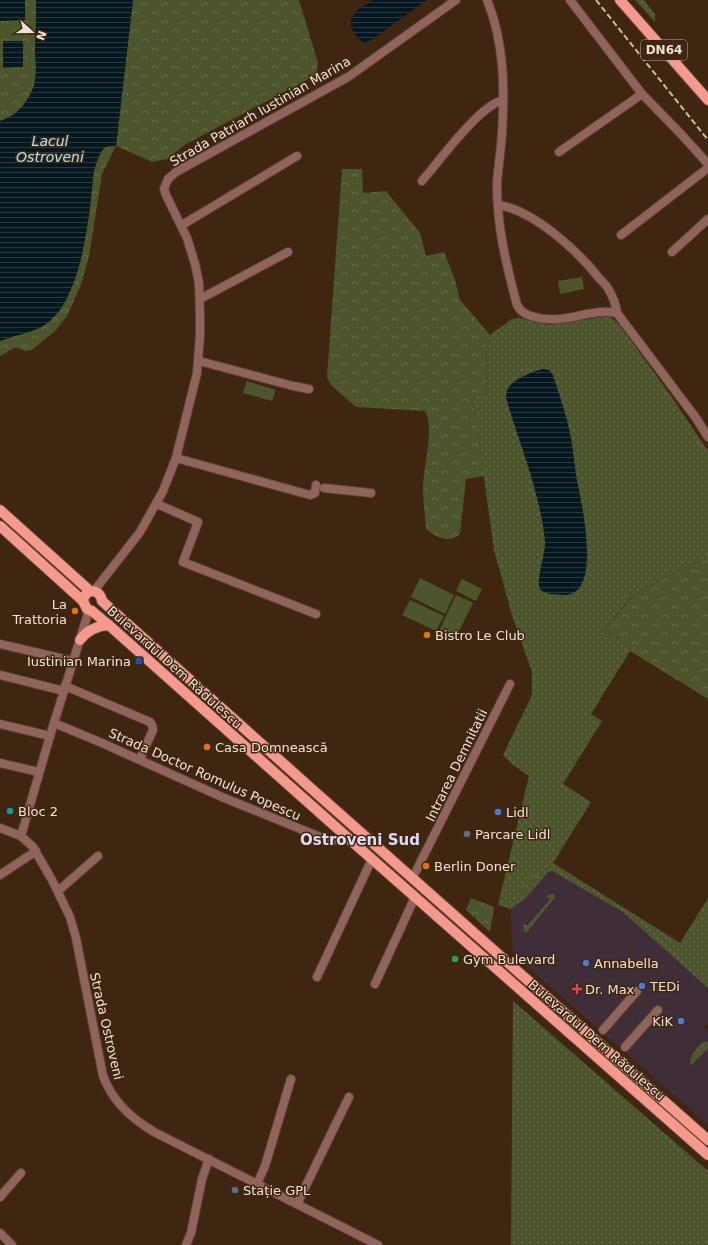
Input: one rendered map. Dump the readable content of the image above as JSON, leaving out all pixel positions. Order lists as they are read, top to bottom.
{
  "streets": {
    "main road": ["DN64", "Bulevardul Dem Rădulescu"],
    "street": [
      "Strada Patriarh Iustinian Marina",
      "Intrarea Demnitatii",
      "Strada Doctor Romulus Popescu",
      "Strada Ostroveni"
    ]
  },
  "crossings": [
    ["Strada Patriarh Iustinian Marina", "Bulevardul Dem Rădulescu"],
    ["Bulevardul Dem Rădulescu", "Intrarea Demnitatii"],
    ["Bulevardul Dem Rădulescu", "Strada Doctor Romulus Popescu"]
  ],
  "districts": ["Ostroveni Sud"],
  "water": ["Lacul Ostroveni"],
  "places": {
    "other": [
      "La Trattoria",
      "Bistro Le Club",
      "Casa Domnească",
      "Bloc 2",
      "Lidl",
      "Parcare Lidl",
      "Berlin Doner",
      "Gym Bulevard",
      "Annabella",
      "TEDi",
      "KiK",
      "Stație GPL"
    ],
    "transit": ["Iustinian Marina"],
    "health": ["Dr. Max"]
  },
  "north": "right"
}
